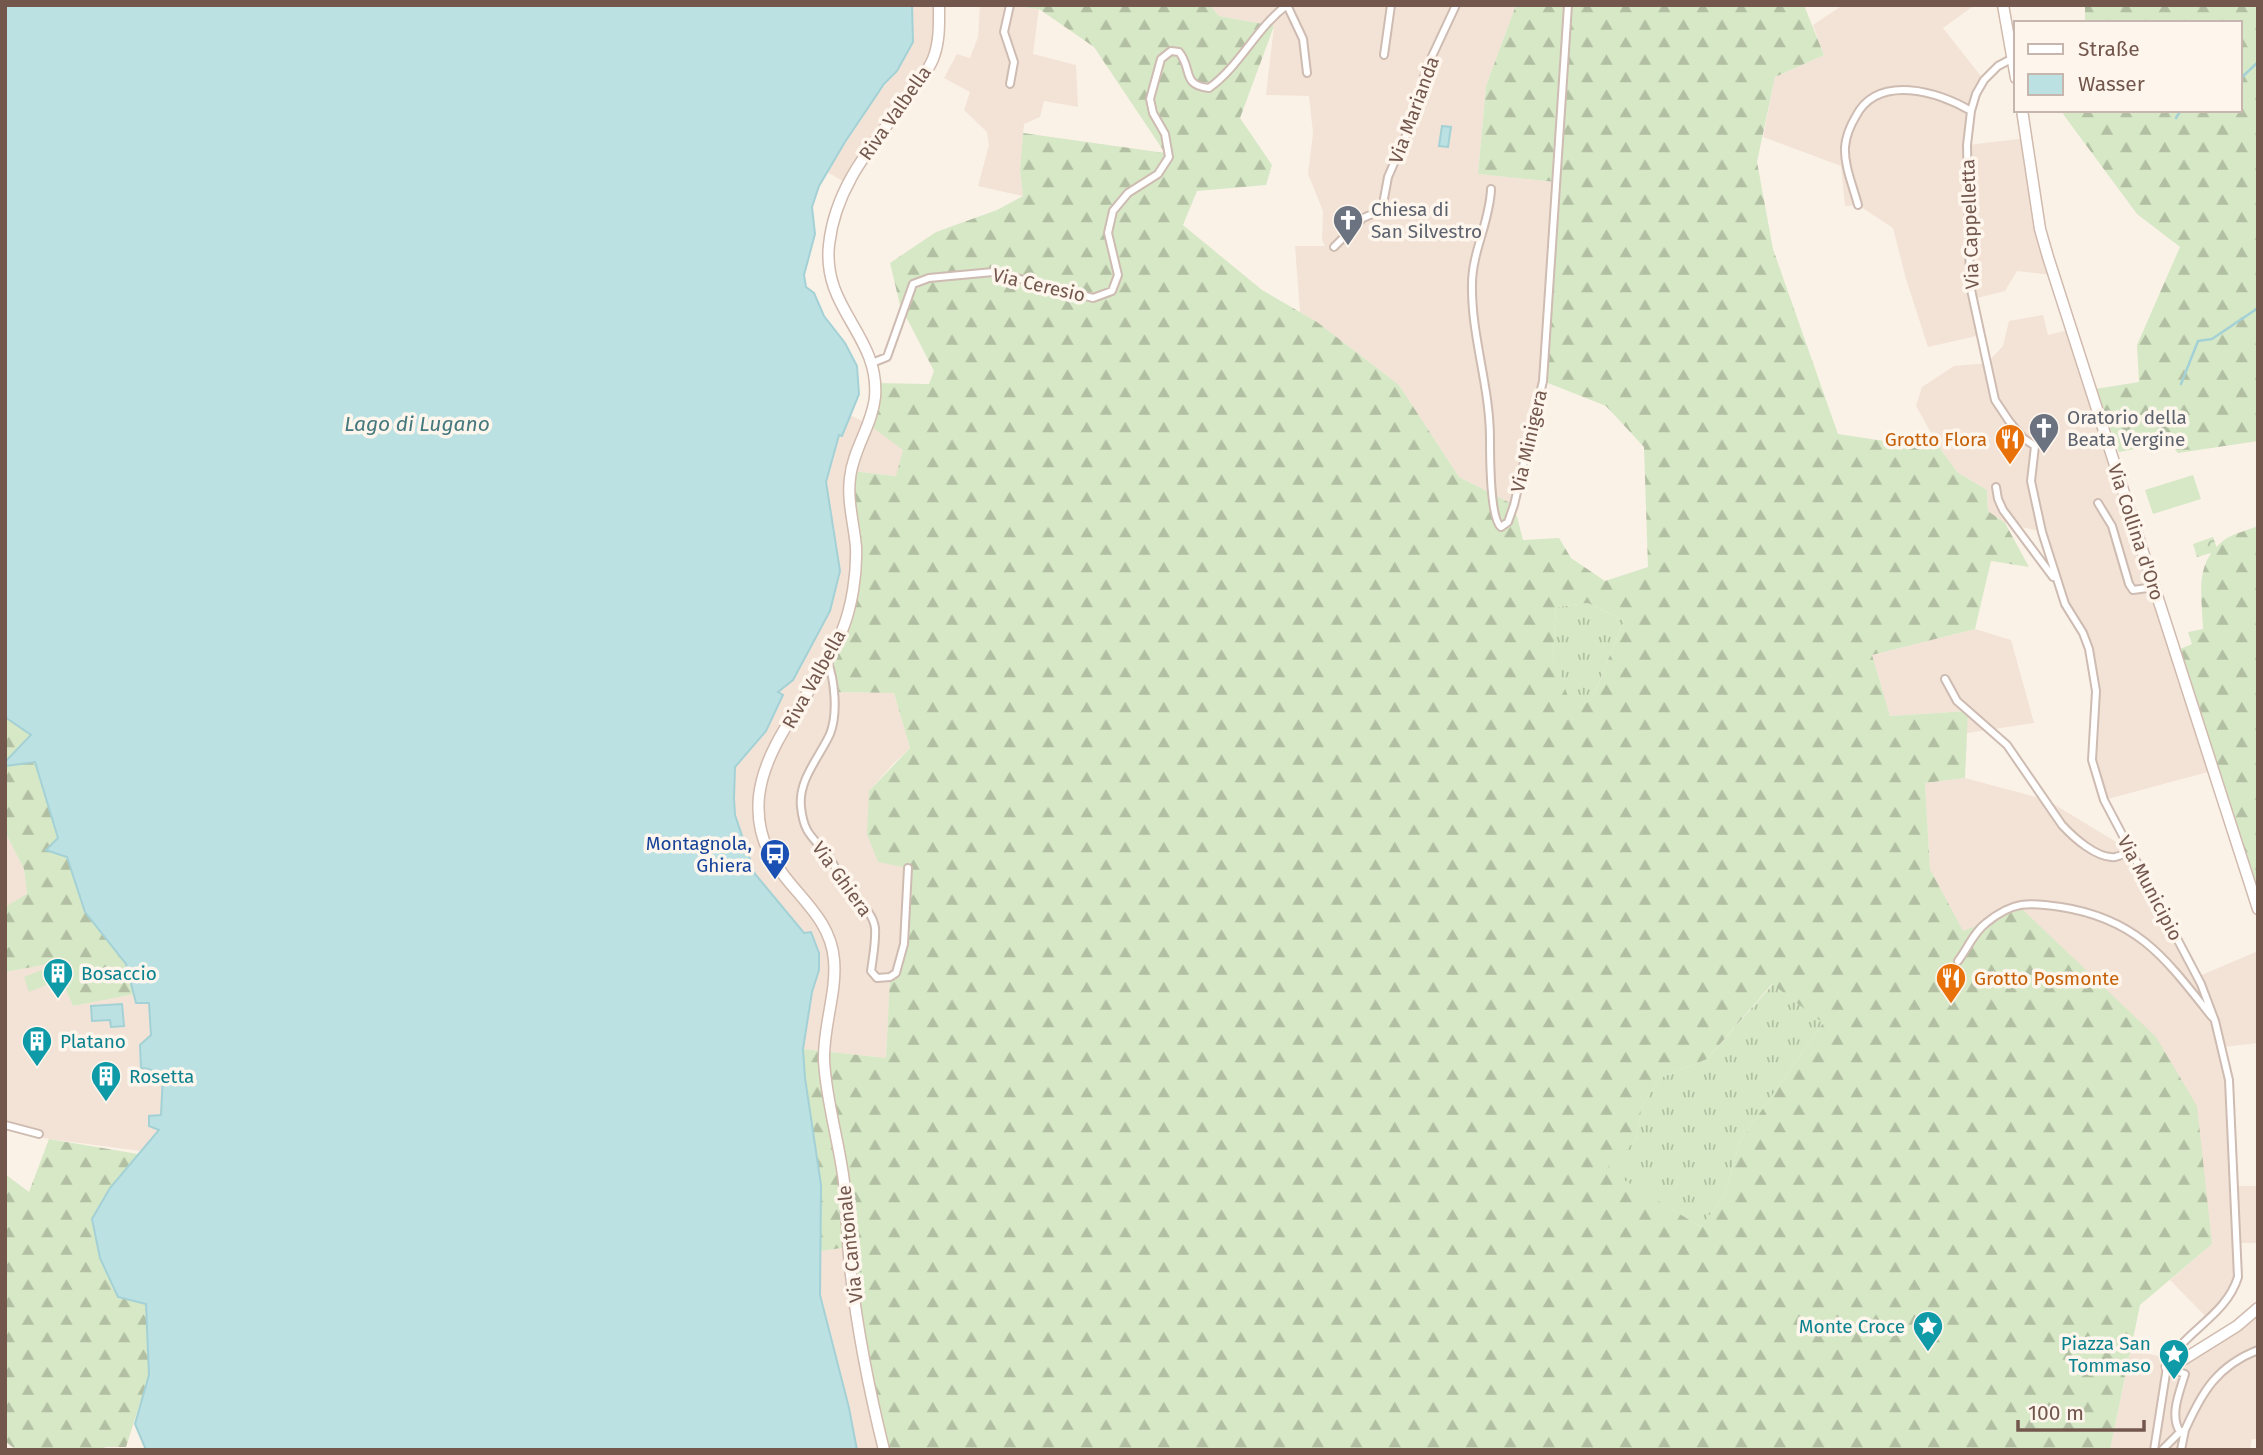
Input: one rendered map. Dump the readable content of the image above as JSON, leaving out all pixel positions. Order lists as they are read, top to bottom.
{
  "streets": {
    "main road": ["Riva Valbella", "Via Collina d'Oro", "Via Cantonale"],
    "street": [
      "Via Marianda",
      "Via Cappelletta",
      "Via Ceresio",
      "Via Minigera",
      "Via Ghiera",
      "Via Municipio"
    ]
  },
  "crossings": [
    ["Riva Valbella", "Via Ceresio"],
    ["Riva Valbella", "Via Ghiera"],
    ["Riva Valbella", "Via Cantonale"],
    ["Via Cappelletta", "Via Municipio"]
  ],
  "water": ["Lago di Lugano"],
  "places": {
    "church": ["Chiesa di San Silvestro", "Oratorio della Beata Vergine"],
    "restaurant": ["Grotto Flora", "Grotto Posmonte"],
    "bus stop": ["Montagnola, Ghiera"],
    "building": ["Bosaccio", "Platano", "Rosetta"],
    "place": ["Monte Croce", "Piazza San Tommaso"]
  },
  "legend": ["Straße", "Wasser"],
  "scale_bar": "100 m"
}
